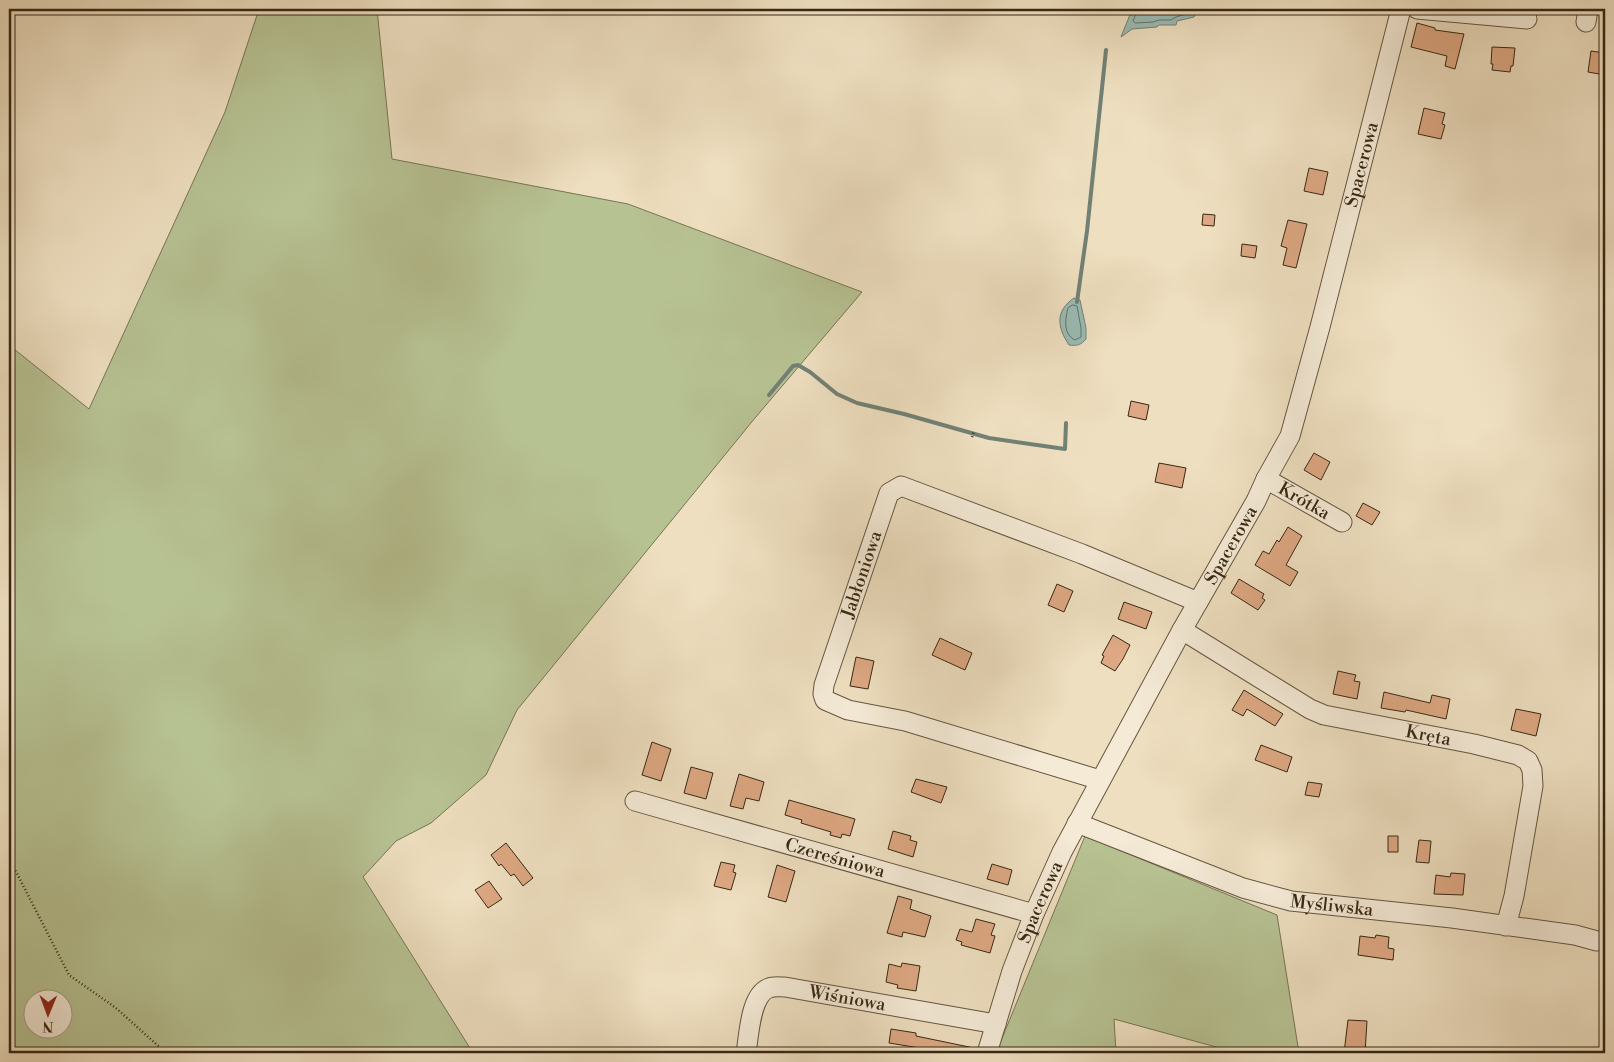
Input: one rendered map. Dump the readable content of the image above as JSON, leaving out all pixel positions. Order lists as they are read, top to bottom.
{
  "streets": {
    "street": [
      "Spacerowa",
      "Krótka",
      "Jabłoniowa",
      "Kręta",
      "Czereśniowa",
      "Myśliwska",
      "Wiśniowa"
    ]
  },
  "crossings": [
    ["Spacerowa", "Krótka"],
    ["Spacerowa", "Jabłoniowa"],
    ["Spacerowa", "Kręta"],
    ["Spacerowa", "Czereśniowa"],
    ["Spacerowa", "Myśliwska"],
    ["Spacerowa", "Wiśniowa"],
    ["Kręta", "Myśliwska"]
  ],
  "north": "bottom"
}
